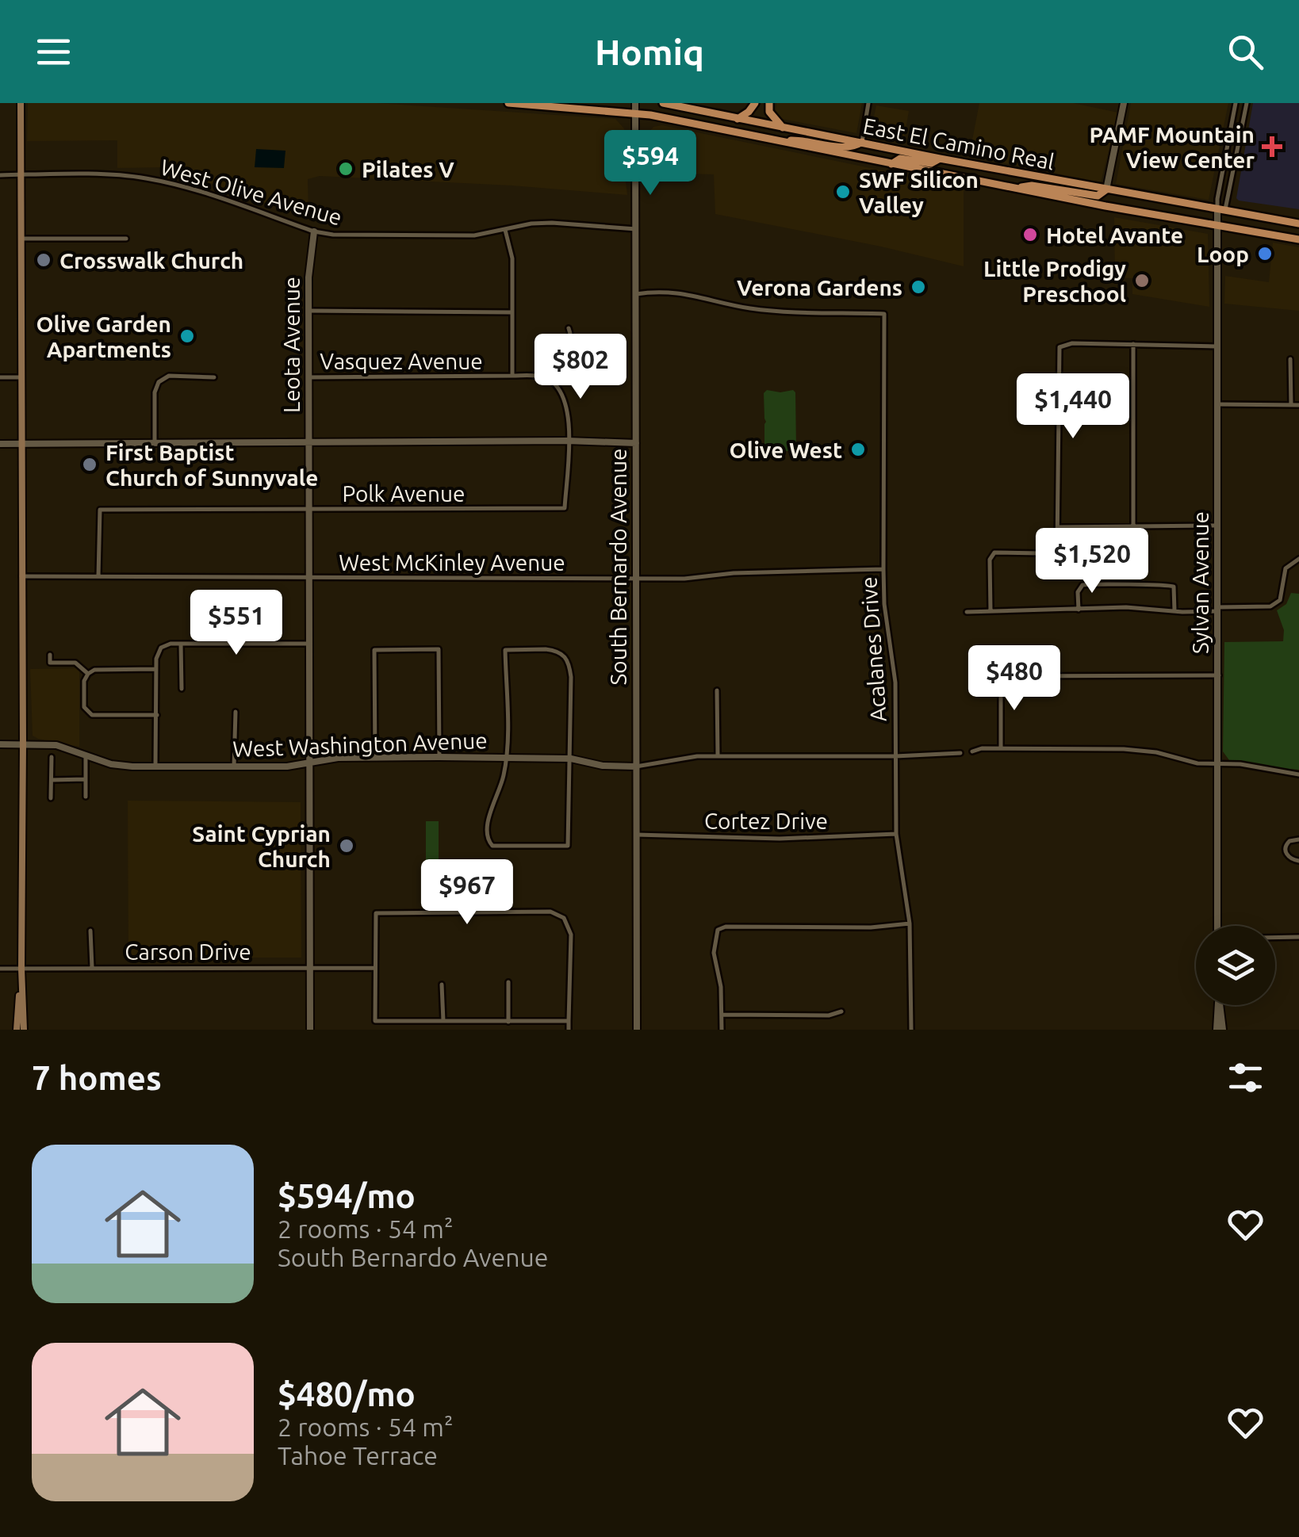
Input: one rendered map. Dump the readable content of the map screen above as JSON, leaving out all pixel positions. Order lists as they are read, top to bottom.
{
  "streets": {
    "main road": ["East El Camino Real"],
    "street": [
      "West Olive Avenue",
      "Leota Avenue",
      "Vasquez Avenue",
      "Polk Avenue",
      "West McKinley Avenue",
      "South Bernardo Avenue",
      "Sylvan Avenue",
      "Acalanes Drive",
      "West Washington Avenue",
      "Cortez Drive",
      "Carson Drive"
    ]
  },
  "crossings": [
    ["East El Camino Real", "Sylvan Avenue"],
    ["West Olive Avenue", "Leota Avenue"],
    ["West Olive Avenue", "South Bernardo Avenue"],
    ["Leota Avenue", "Vasquez Avenue"],
    ["Leota Avenue", "Polk Avenue"],
    ["Leota Avenue", "West McKinley Avenue"],
    ["Leota Avenue", "West Washington Avenue"],
    ["Leota Avenue", "Carson Drive"],
    ["Polk Avenue", "West McKinley Avenue"],
    ["West McKinley Avenue", "South Bernardo Avenue"],
    ["West McKinley Avenue", "Acalanes Drive"],
    ["South Bernardo Avenue", "Acalanes Drive"],
    ["South Bernardo Avenue", "West Washington Avenue"],
    ["South Bernardo Avenue", "Cortez Drive"],
    ["Acalanes Drive", "West Washington Avenue"],
    ["Acalanes Drive", "Cortez Drive"]
  ],
  "places": {
    "health": ["PAMF Mountain View Center"],
    "other": [
      "Pilates V",
      "SWF Silicon Valley",
      "Hotel Avante",
      "Loop",
      "Crosswalk Church",
      "Little Prodigy Preschool",
      "Verona Gardens",
      "Olive Garden Apartments",
      "Olive West",
      "First Baptist Church of Sunnyvale",
      "Saint Cyprian Church"
    ]
  },
  "page": {
    "header": "Homiq",
    "price": [
      "$594",
      "$802",
      "$1,440",
      "$1,520",
      "$551",
      "$480",
      "$967"
    ],
    "heading": "7 homes",
    "list": [
      {
        "name": "$594/mo",
        "note": "2 rooms · 54 m² · South Bernardo Avenue"
      },
      {
        "name": "$480/mo",
        "note": "2 rooms · 54 m² · Tahoe Terrace"
      }
    ]
  }
}
